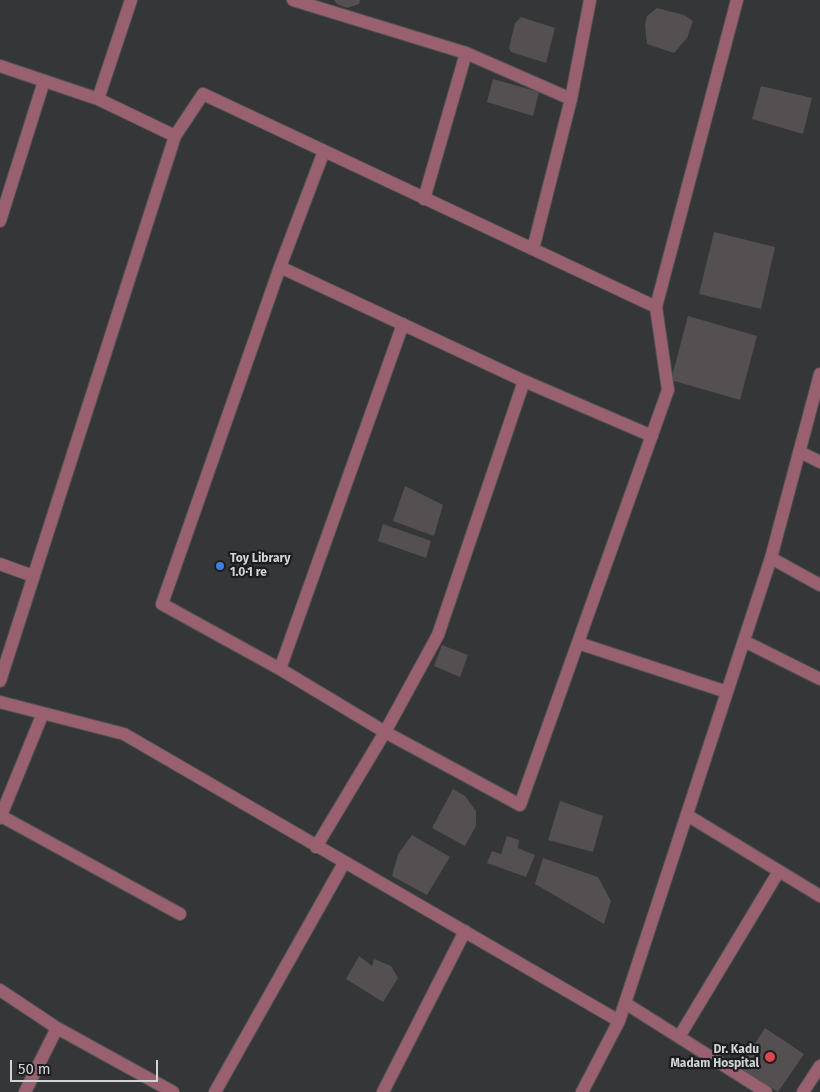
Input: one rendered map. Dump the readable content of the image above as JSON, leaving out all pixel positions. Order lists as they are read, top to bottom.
{
  "places": ["Toy Library 1.0·1 re", "Dr. Kadu Madam Hospital"],
  "scale_bar": "50 m"
}
